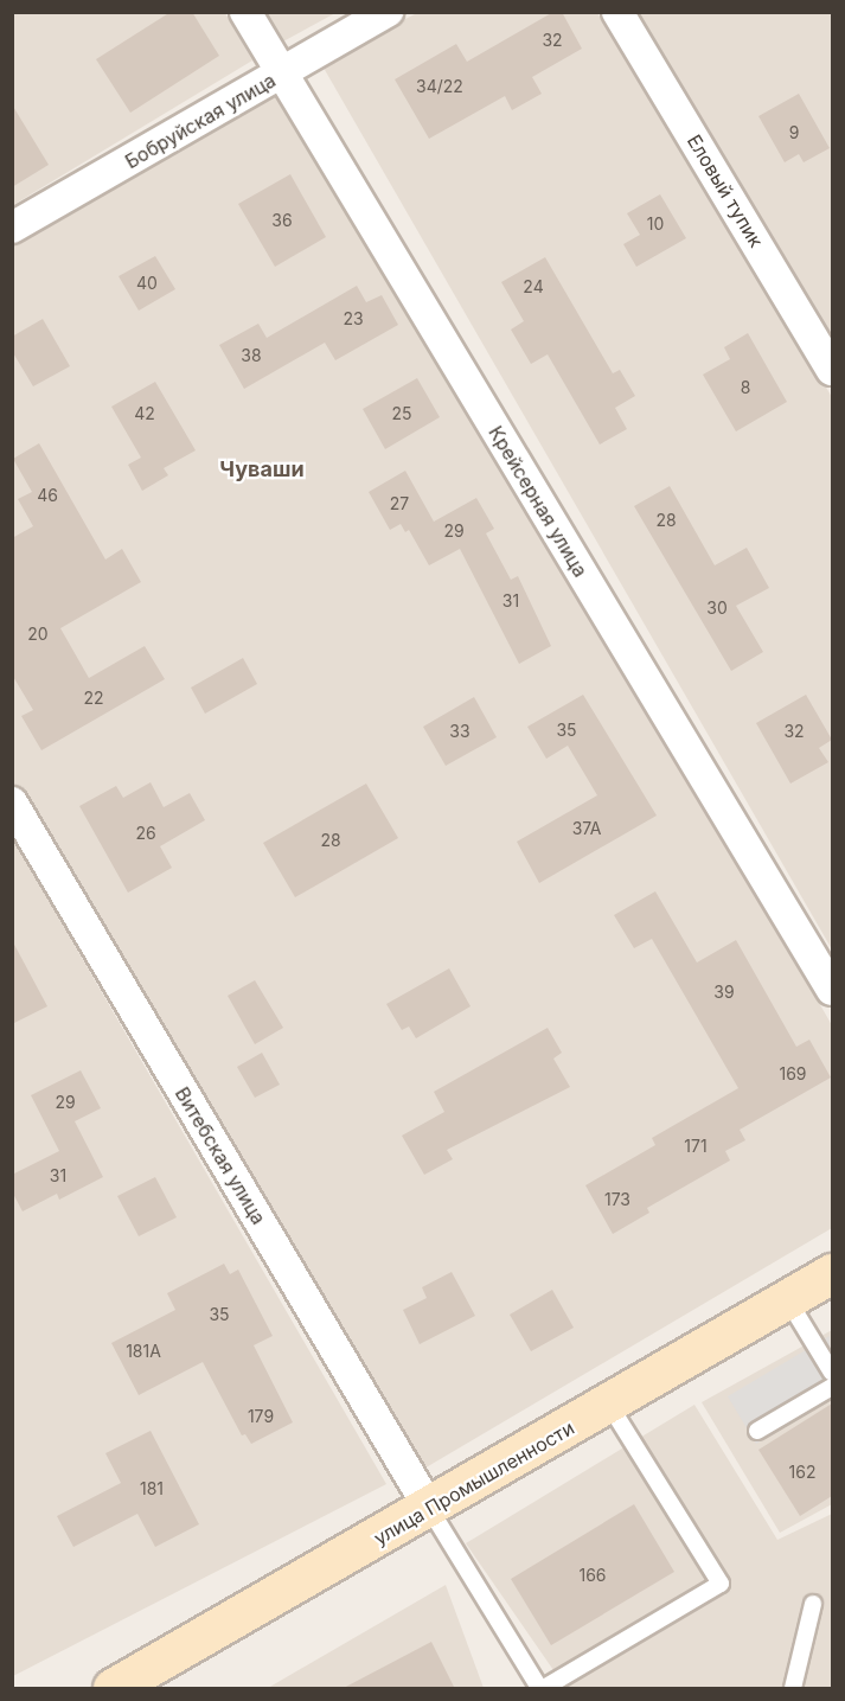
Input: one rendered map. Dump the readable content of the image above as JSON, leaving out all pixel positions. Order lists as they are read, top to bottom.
{
  "streets": {
    "main road": ["улица Промышленности"],
    "street": [
      "Бобруйская улица",
      "Еловый тупик",
      "Крейсерная улица",
      "Витебская улица"
    ]
  },
  "crossings": [
    ["Бобруйская улица", "Крейсерная улица"],
    ["Витебская улица", "улица Промышленности"]
  ],
  "districts": ["Чуваши"],
  "house_numbers": [
    "32",
    "34/22",
    "9",
    "36",
    "10",
    "40",
    "24",
    "23",
    "38",
    "8",
    "42",
    "25",
    "46",
    "27",
    "28",
    "29",
    "31",
    "30",
    "20",
    "22",
    "35",
    "33",
    "32",
    "37А",
    "26",
    "28",
    "39",
    "169",
    "29",
    "171",
    "31",
    "173",
    "35",
    "181А",
    "179",
    "162",
    "181",
    "166"
  ]
}
